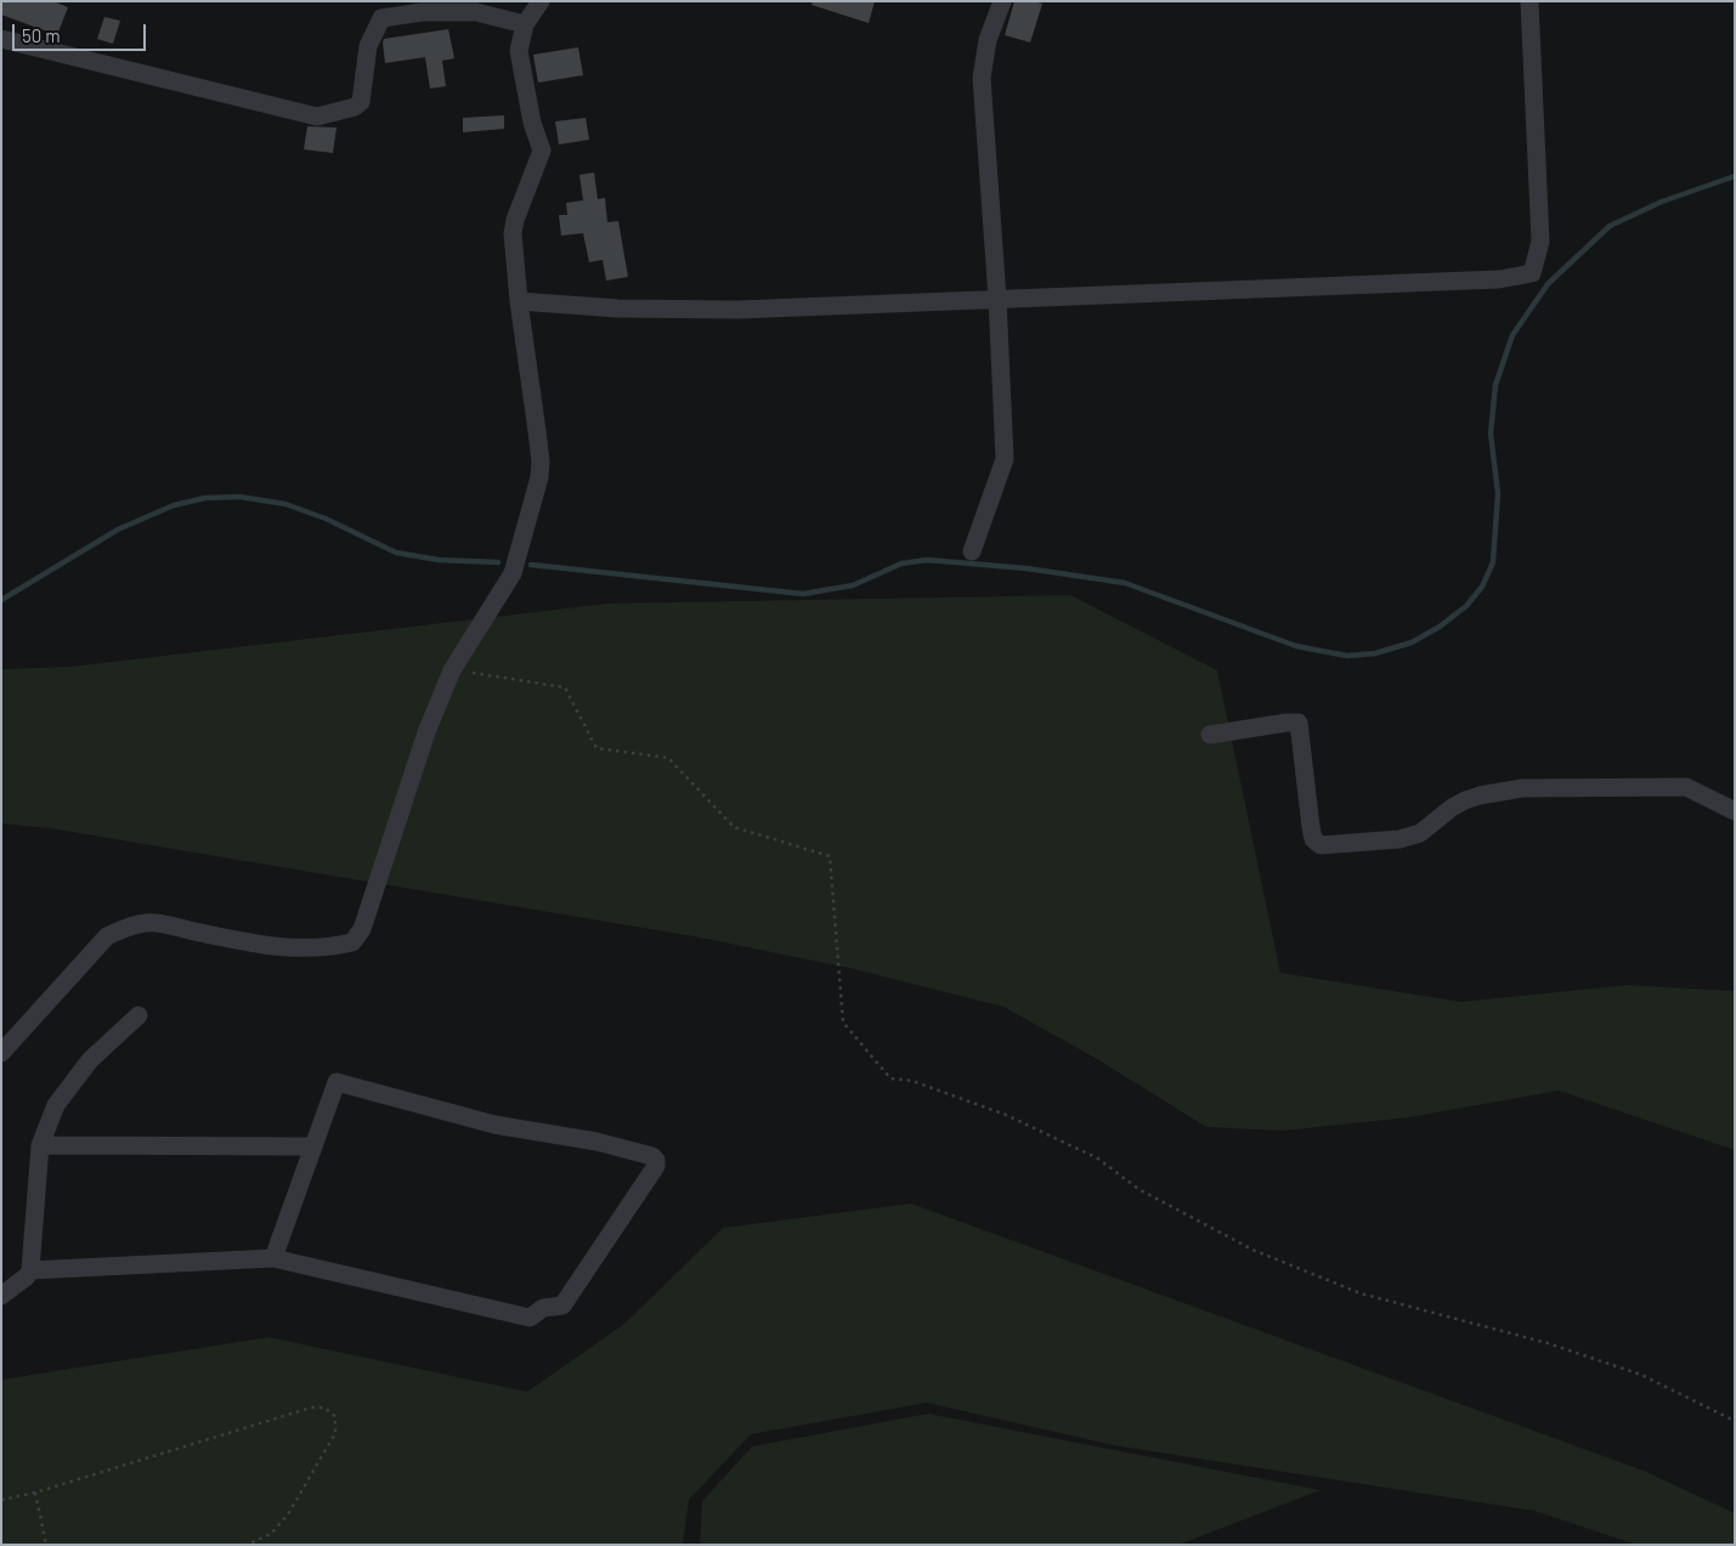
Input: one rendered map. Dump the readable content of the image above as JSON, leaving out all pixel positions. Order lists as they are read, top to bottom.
{
  "scale_bar": "50 m"
}
